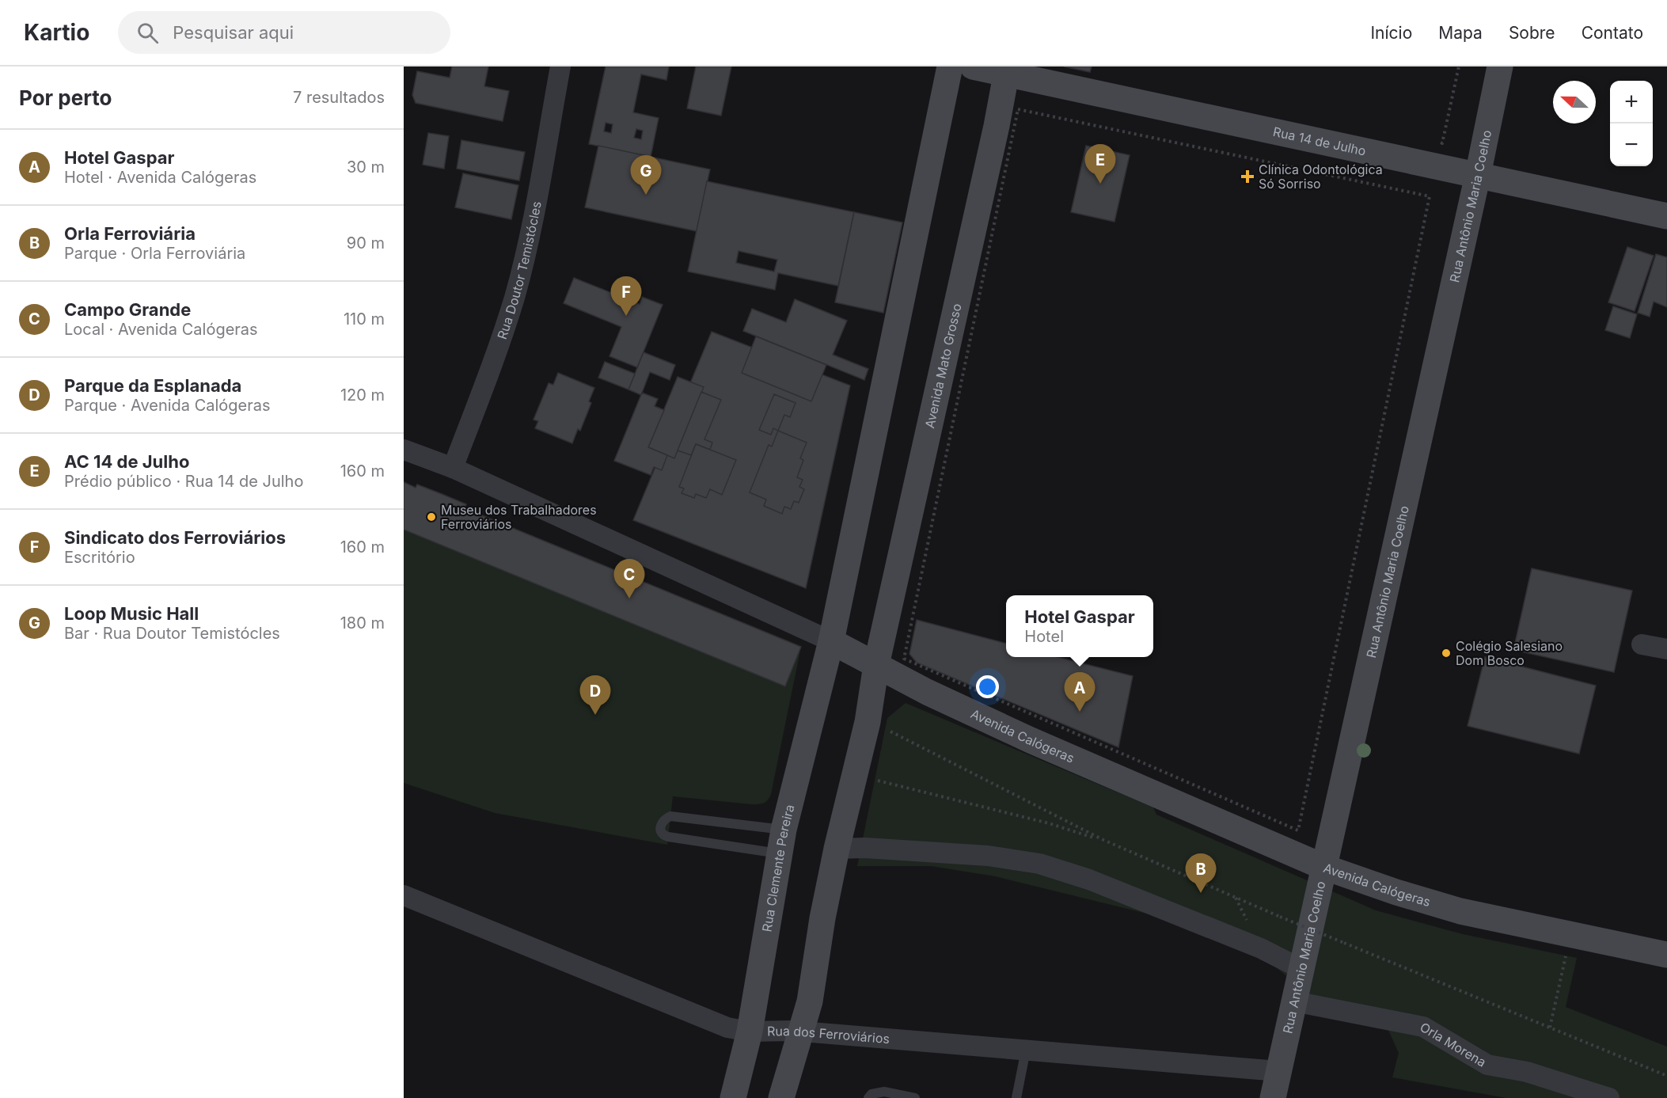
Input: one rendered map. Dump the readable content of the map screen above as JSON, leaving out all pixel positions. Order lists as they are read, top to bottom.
{
  "streets": {
    "main road": [
      "Rua 14 de Julho",
      "Rua Antônio Maria Coelho",
      "Avenida Mato Grosso",
      "Avenida Calógeras",
      "Rua Clemente Pereira"
    ],
    "street": ["Rua Doutor Temistócles", "Rua dos Ferroviários", "Orla Morena"]
  },
  "crossings": [
    ["Rua 14 de Julho", "Rua Antônio Maria Coelho"],
    ["Rua 14 de Julho", "Avenida Mato Grosso"],
    ["Rua Antônio Maria Coelho", "Avenida Calógeras"],
    ["Rua Antônio Maria Coelho", "Rua dos Ferroviários"],
    ["Rua Antônio Maria Coelho", "Orla Morena"],
    ["Rua Doutor Temistócles", "Avenida Calógeras"],
    ["Avenida Mato Grosso", "Avenida Calógeras"],
    ["Avenida Calógeras", "Rua Clemente Pereira"],
    ["Rua Clemente Pereira", "Rua dos Ferroviários"]
  ],
  "places": {
    "health": ["Clínica Odontológica Só Sorriso"],
    "other": ["Museu dos Trabalhadores Ferroviários", "Colégio Salesiano Dom Bosco"]
  },
  "north": "left",
  "page": {
    "header": "Kartio",
    "search": "Pesquisar aqui",
    "nav": [
      "Início",
      "Mapa",
      "Sobre",
      "Contato"
    ],
    "heading": ["Por perto", "7 resultados"],
    "map_buttons": ["+", "−"],
    "list": [
      {
        "mark": "A",
        "name": "Hotel Gaspar",
        "note": "Hotel · Avenida Calógeras",
        "value": "30 m"
      },
      {
        "mark": "B",
        "name": "Orla Ferroviária",
        "note": "Parque · Orla Ferroviária",
        "value": "90 m"
      },
      {
        "mark": "C",
        "name": "Campo Grande",
        "note": "Local · Avenida Calógeras",
        "value": "110 m"
      },
      {
        "mark": "D",
        "name": "Parque da Esplanada",
        "note": "Parque · Avenida Calógeras",
        "value": "120 m"
      },
      {
        "mark": "E",
        "name": "AC 14 de Julho",
        "note": "Prédio público · Rua 14 de Julho",
        "value": "160 m"
      },
      {
        "mark": "F",
        "name": "Sindicato dos Ferroviários",
        "note": "Escritório",
        "value": "160 m"
      },
      {
        "mark": "G",
        "name": "Loop Music Hall",
        "note": "Bar · Rua Doutor Temistócles",
        "value": "180 m"
      }
    ],
    "pins": [
      "E",
      "G",
      "F",
      "C",
      "A",
      "D",
      "B"
    ],
    "popup": ["Hotel Gaspar", "Hotel"]
  }
}
